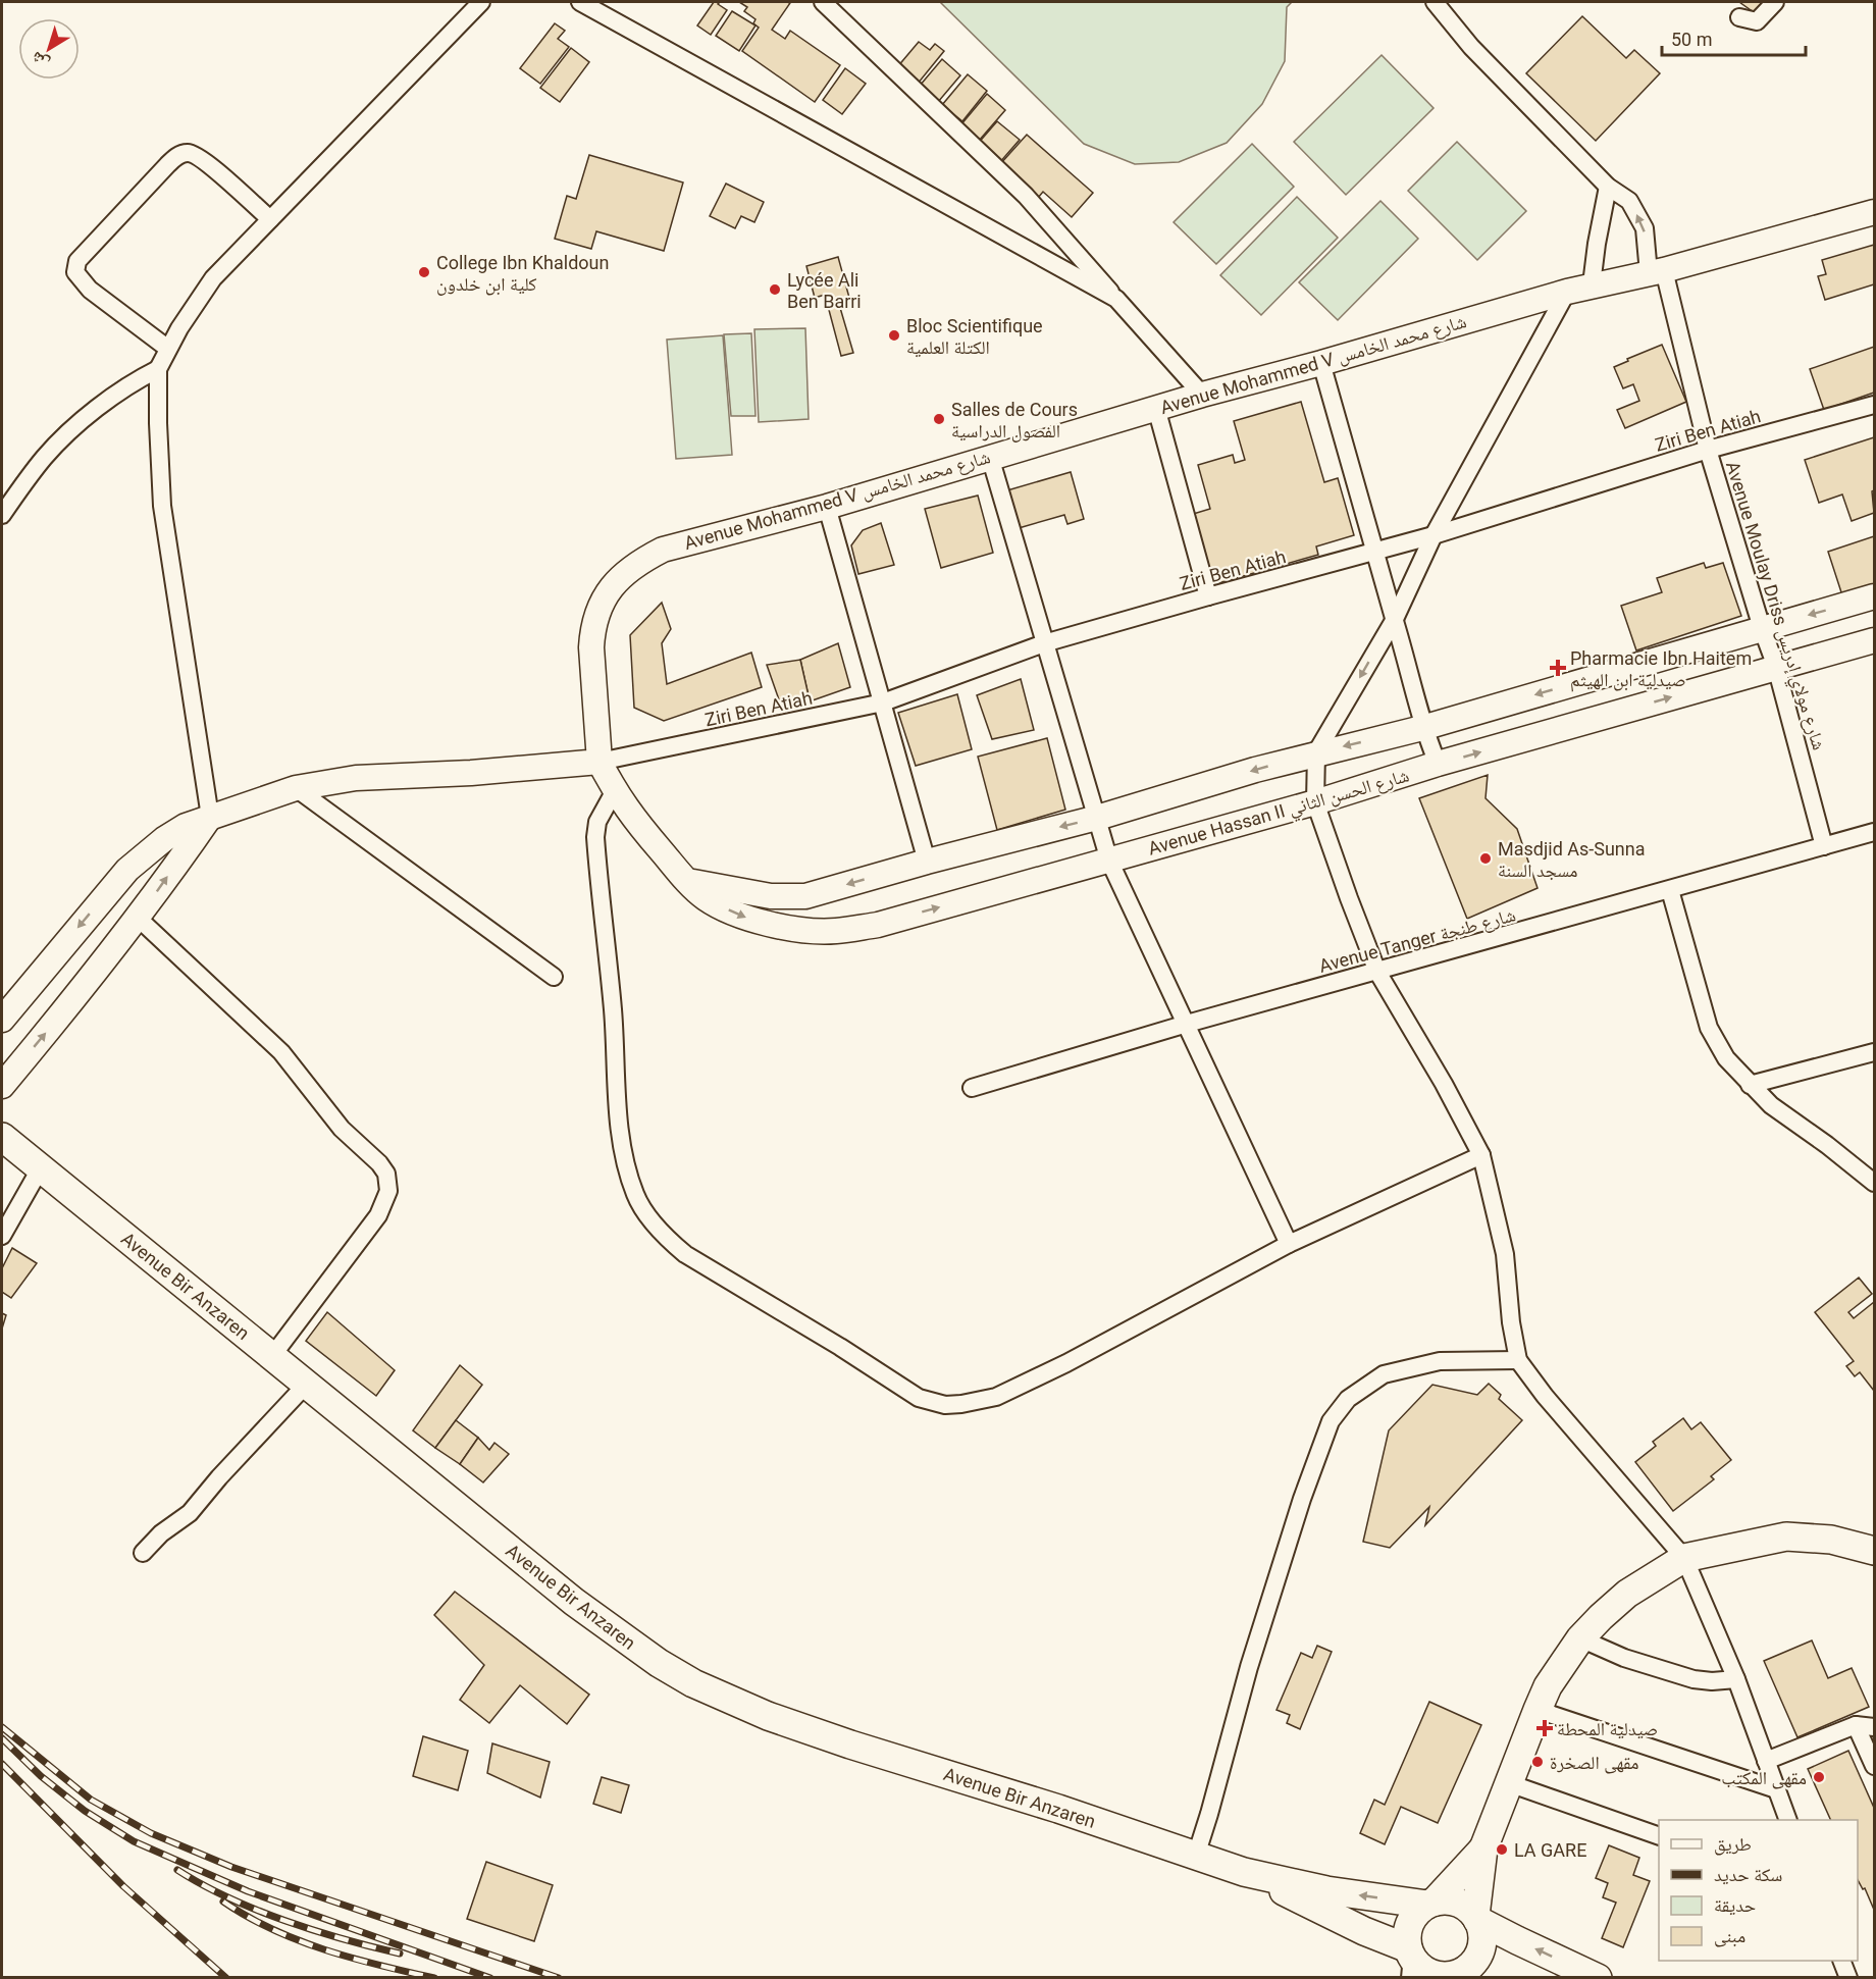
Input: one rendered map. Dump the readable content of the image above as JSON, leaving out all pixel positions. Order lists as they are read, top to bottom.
{
  "streets": {
    "main road": ["Avenue Bir Anzaren"],
    "street": [
      "Avenue Mohammed V شارع محمد الخامس",
      "Ziri Ben Atiah",
      "Avenue Moulay Driss شارع مولاي إدريس",
      "Avenue Hassan II شارع الحسن الثاني",
      "Avenue Tanger شارع طنجة"
    ]
  },
  "crossings": [
    ["Avenue Mohammed V شارع محمد الخامس", "Ziri Ben Atiah"],
    ["Avenue Mohammed V شارع محمد الخامس", "Avenue Moulay Driss شارع مولاي إدريس"],
    ["Avenue Mohammed V شارع محمد الخامس", "Avenue Hassan II شارع الحسن الثاني"],
    ["Ziri Ben Atiah", "Avenue Moulay Driss شارع مولاي إدريس"],
    ["Ziri Ben Atiah", "Avenue Hassan II شارع الحسن الثاني"],
    ["Avenue Moulay Driss شارع مولاي إدريس", "Avenue Hassan II شارع الحسن الثاني"],
    ["Avenue Moulay Driss شارع مولاي إدريس", "Avenue Tanger شارع طنجة"]
  ],
  "places": {
    "other": [
      "College Ibn Khaldoun كلية ابن خلدون",
      "Lycée Ali Ben Barri",
      "Bloc Scientifique الكتلة العلمية",
      "Salles de Cours الفصول الدراسية",
      "Masdjid As-Sunna مسجد السنة",
      "مقهى الصخرة",
      "مقهى المكتب",
      "LA GARE"
    ],
    "health": ["Pharmacie Ibn Haitem صيدلية ابن الهيثم", "صيدلية المحطة"]
  },
  "legend": [
    "طريق",
    "سكة حديد",
    "حديقة",
    "مبنى"
  ],
  "scale_bar": "50 m",
  "north": "bottom left"
}
